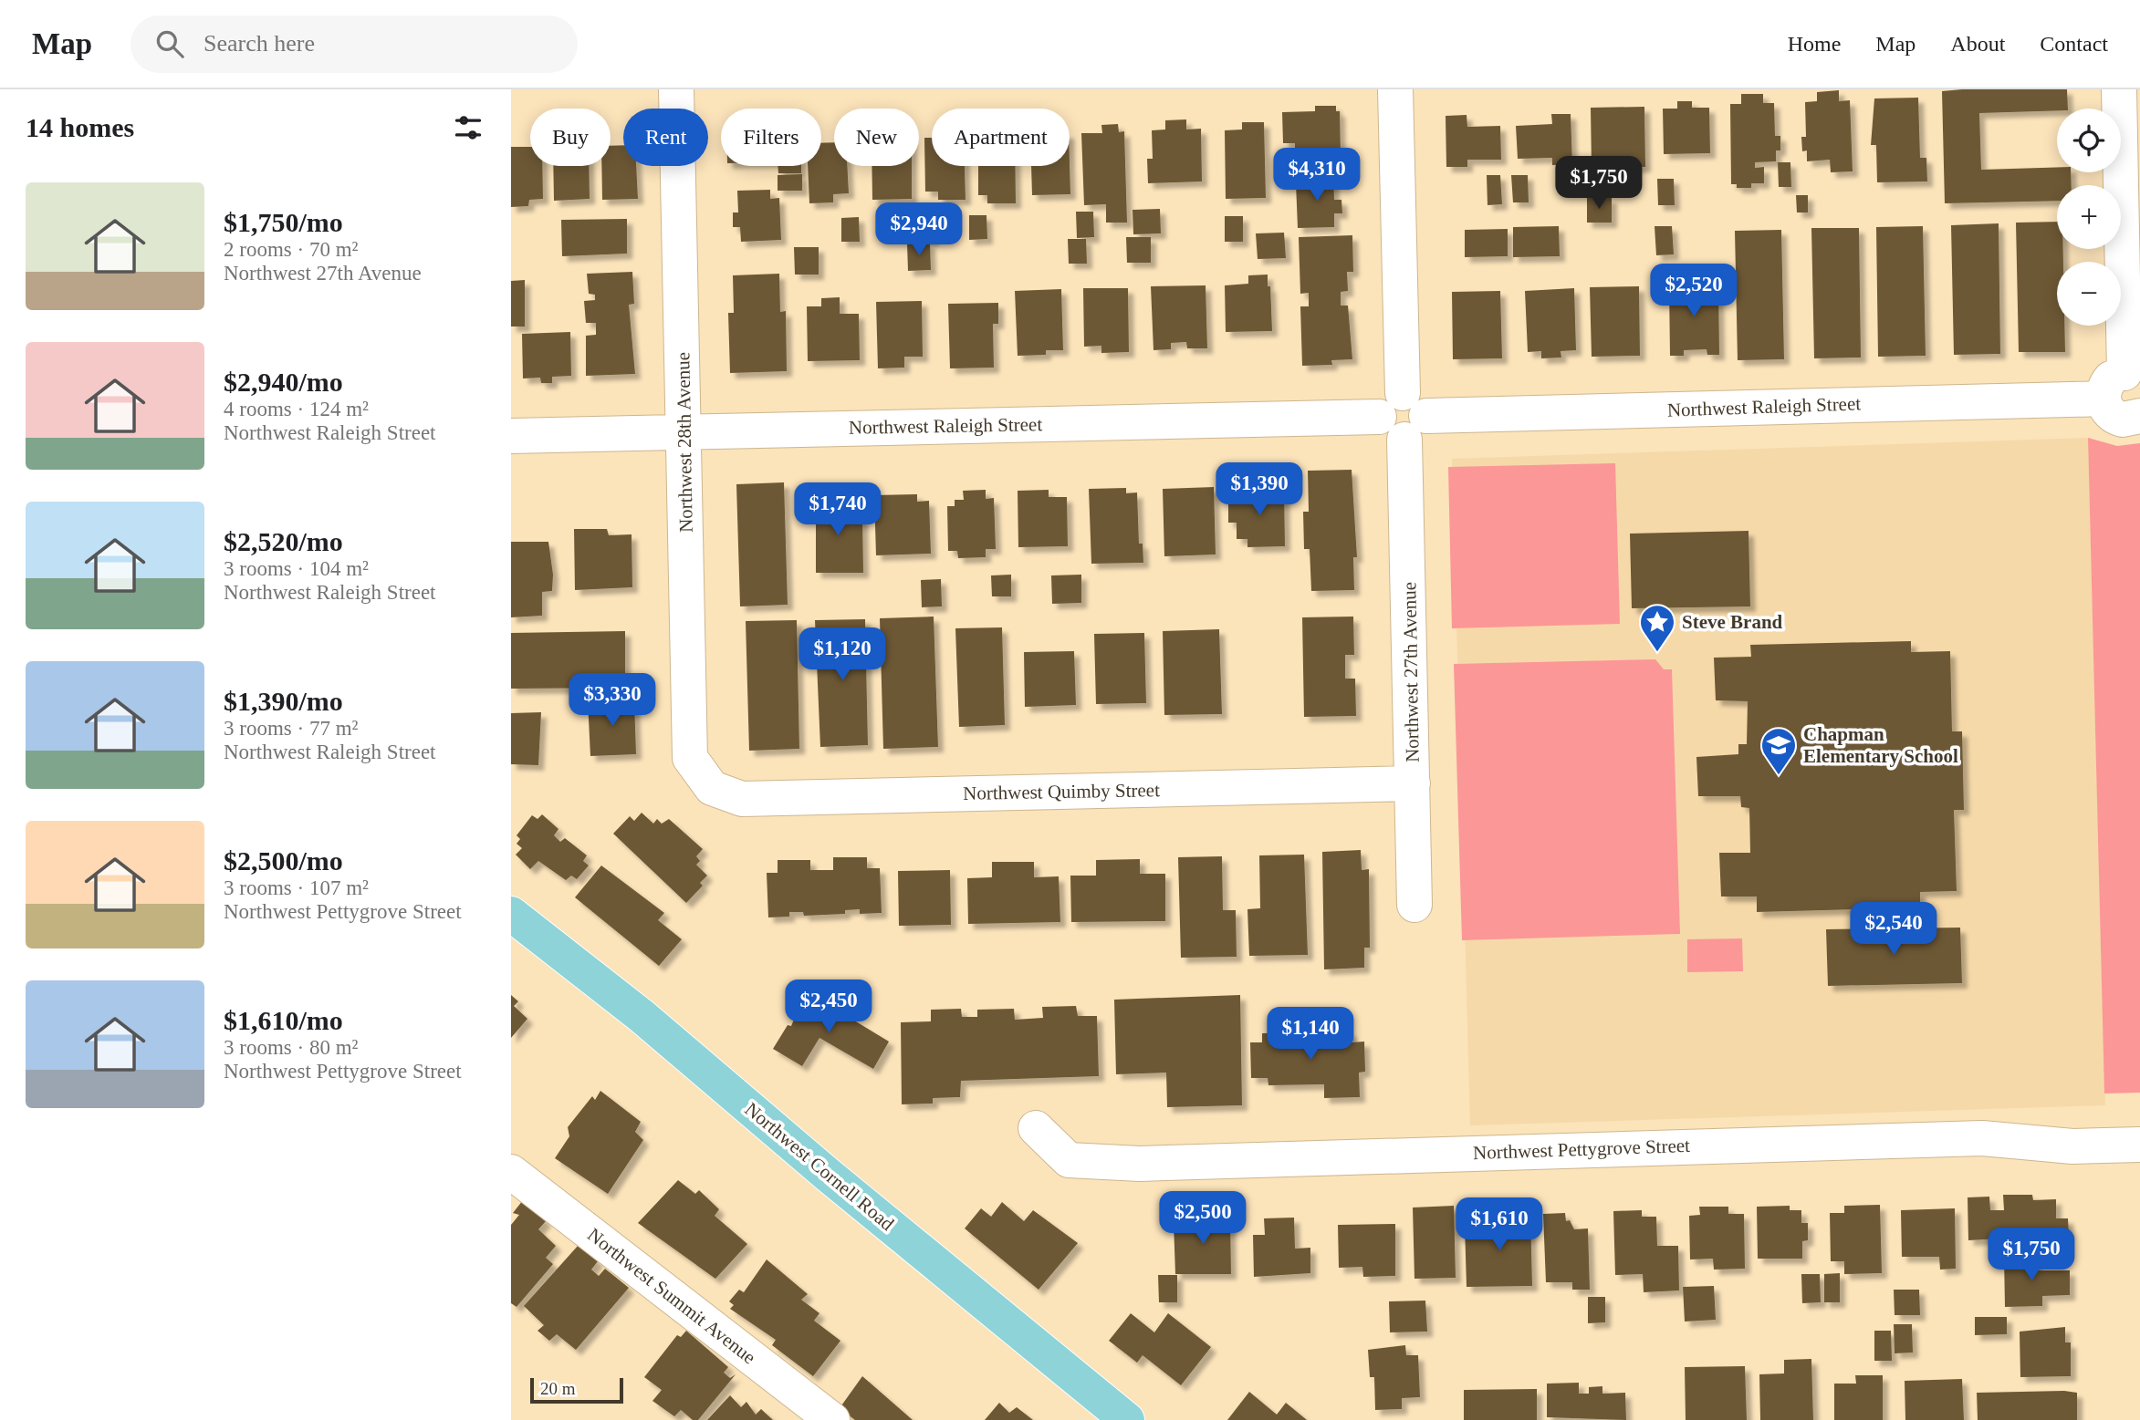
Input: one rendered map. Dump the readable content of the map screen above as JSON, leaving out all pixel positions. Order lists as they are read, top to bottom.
{
  "streets": {
    "main road": ["Northwest Cornell Road"],
    "street": [
      "Northwest Raleigh Street",
      "Northwest 28th Avenue",
      "Northwest 27th Avenue",
      "Northwest Quimby Street",
      "Northwest Pettygrove Street",
      "Northwest Summit Avenue"
    ]
  },
  "crossings": [
    ["Northwest Raleigh Street", "Northwest 28th Avenue"],
    ["Northwest Raleigh Street", "Northwest 27th Avenue"],
    ["Northwest 28th Avenue", "Northwest Quimby Street"],
    ["Northwest 27th Avenue", "Northwest Quimby Street"]
  ],
  "places": {
    "place": ["Steve Brand"],
    "school or university": ["Chapman Elementary School"]
  },
  "scale_bar": "20 m",
  "page": {
    "header": "Map",
    "search": "Search here",
    "nav": [
      "Home",
      "Map",
      "About",
      "Contact"
    ],
    "heading": "14 homes",
    "map_buttons": ["+", "−"],
    "chip": [
      "Buy",
      "Rent",
      "Filters",
      "New",
      "Apartment"
    ],
    "price": [
      "$4,310",
      "$1,750",
      "$2,940",
      "$2,520",
      "$1,390",
      "$1,740",
      "$1,120",
      "$3,330",
      "$2,540",
      "$2,450",
      "$1,140",
      "$2,500",
      "$1,610",
      "$1,750"
    ],
    "list": [
      {
        "name": "$1,750/mo",
        "note": "2 rooms · 70 m² · Northwest 27th Avenue"
      },
      {
        "name": "$2,940/mo",
        "note": "4 rooms · 124 m² · Northwest Raleigh Street"
      },
      {
        "name": "$2,520/mo",
        "note": "3 rooms · 104 m² · Northwest Raleigh Street"
      },
      {
        "name": "$1,390/mo",
        "note": "3 rooms · 77 m² · Northwest Raleigh Street"
      },
      {
        "name": "$2,500/mo",
        "note": "3 rooms · 107 m² · Northwest Pettygrove Street"
      },
      {
        "name": "$1,610/mo",
        "note": "3 rooms · 80 m² · Northwest Pettygrove Street"
      }
    ],
    "scale": "20 m"
  }
}
